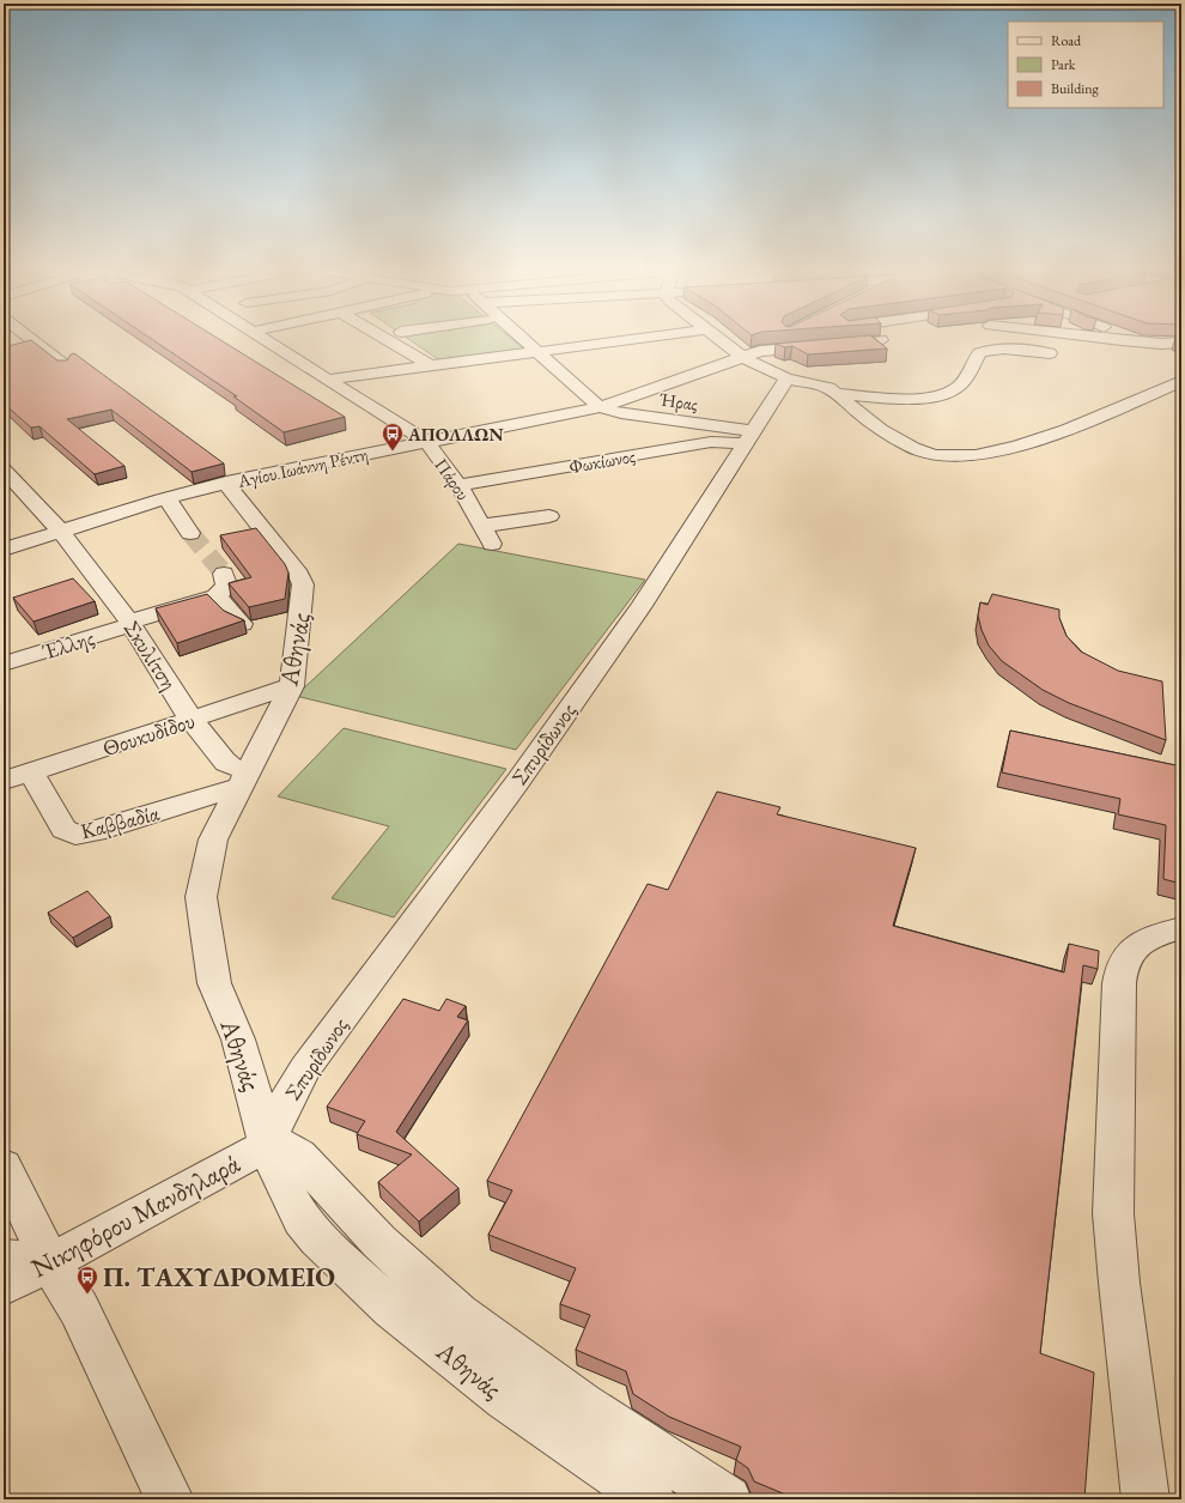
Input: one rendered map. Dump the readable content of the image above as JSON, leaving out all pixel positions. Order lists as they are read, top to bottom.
{
  "streets": {
    "street": [
      "Ήρας",
      "Φωκίωνος",
      "Αγίου Ιωάννη Ρέντη",
      "Πάρου",
      "Έλλης",
      "Αθηνάς",
      "Σκυλίτση",
      "Θουκυδίδου",
      "Σπυρίδωνος",
      "Καββαδία",
      "Νικηφόρου Μανδηλαρά"
    ]
  },
  "crossings": [
    ["Ήρας", "Φωκίωνος"],
    ["Ήρας", "Αγίου Ιωάννη Ρέντη"],
    ["Ήρας", "Σπυρίδωνος"],
    ["Φωκίωνος", "Πάρου"],
    ["Φωκίωνος", "Σπυρίδωνος"],
    ["Αγίου Ιωάννη Ρέντη", "Πάρου"],
    ["Αγίου Ιωάννη Ρέντη", "Αθηνάς"],
    ["Αγίου Ιωάννη Ρέντη", "Σκυλίτση"],
    ["Έλλης", "Σκυλίτση"],
    ["Αθηνάς", "Σκυλίτση"],
    ["Αθηνάς", "Θουκυδίδου"],
    ["Αθηνάς", "Σπυρίδωνος"],
    ["Αθηνάς", "Καββαδία"],
    ["Αθηνάς", "Νικηφόρου Μανδηλαρά"],
    ["Σκυλίτση", "Θουκυδίδου"],
    ["Σκυλίτση", "Καββαδία"],
    ["Θουκυδίδου", "Καββαδία"],
    ["Σπυρίδωνος", "Νικηφόρου Μανδηλαρά"]
  ],
  "places": {
    "bus stop": ["ΑΠΟΛΛΩΝ", "Π. ΤΑΧΥΔΡΟΜΕΙΟ"]
  },
  "legend": ["Road", "Park", "Building"]
}
